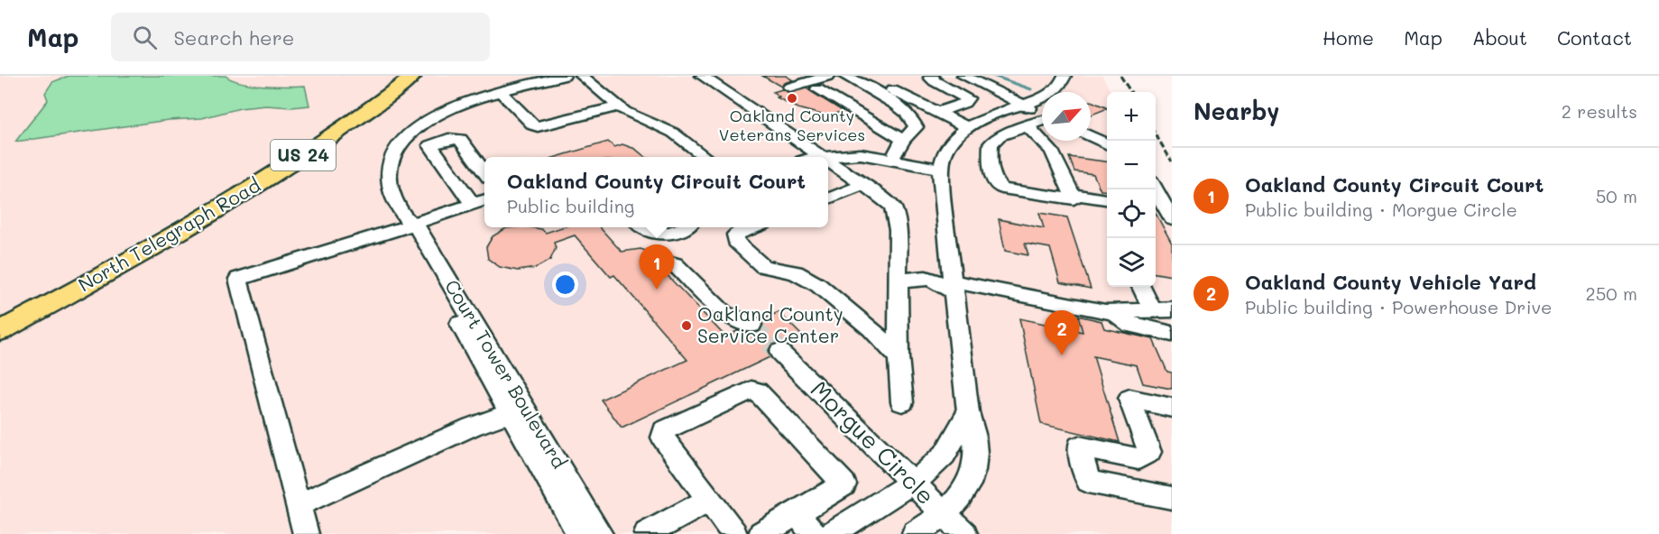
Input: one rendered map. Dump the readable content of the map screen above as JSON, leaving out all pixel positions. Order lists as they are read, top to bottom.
{
  "streets": {
    "main road": ["US 24", "North Telegraph Road"],
    "street": ["Court Tower Boulevard", "Morgue Circle"]
  },
  "places": ["Oakland County Veterans Services", "Oakland County Service Center"],
  "north": "top right",
  "page": {
    "header": "Map",
    "search": "Search here",
    "nav": [
      "Home",
      "Map",
      "About",
      "Contact"
    ],
    "heading": ["Nearby", "2 results"],
    "map_buttons": ["+", "−"],
    "list": [
      {
        "mark": "1",
        "name": "Oakland County Circuit Court",
        "note": "Public building · Morgue Circle",
        "value": "50 m"
      },
      {
        "mark": "2",
        "name": "Oakland County Vehicle Yard",
        "note": "Public building · Powerhouse Drive",
        "value": "250 m"
      }
    ],
    "popup": ["Oakland County Circuit Court", "Public building"],
    "pins": ["1", "2"]
  }
}
